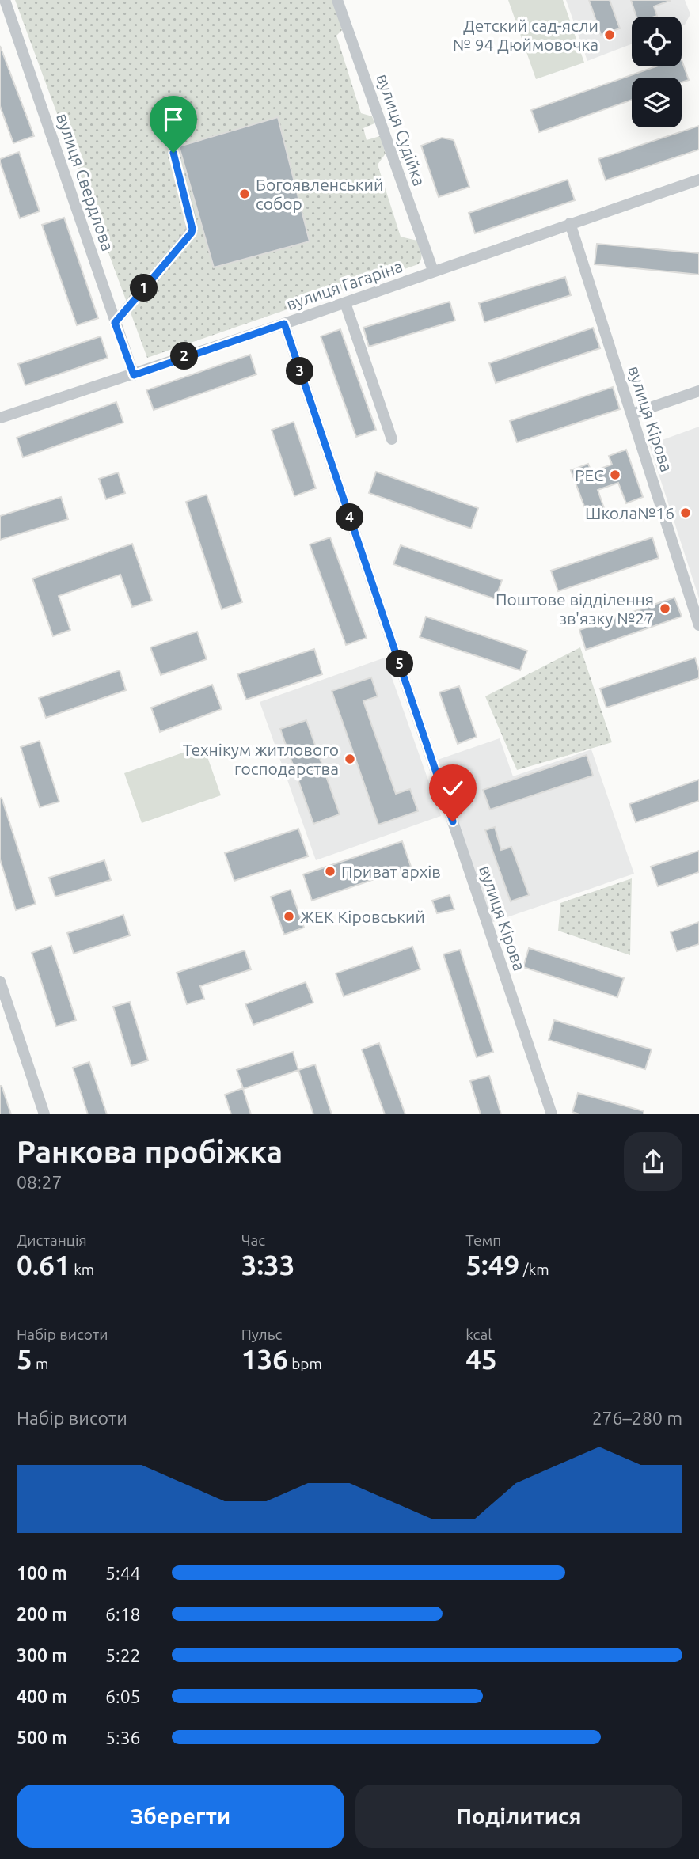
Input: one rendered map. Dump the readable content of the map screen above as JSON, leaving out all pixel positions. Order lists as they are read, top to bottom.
{
  "streets": {
    "street": [
      "вулиця Судійка",
      "вулиця Свердлова",
      "вулиця Гагаріна",
      "вулиця Кірова"
    ]
  },
  "crossings": [
    ["вулиця Судійка", "вулиця Гагаріна"],
    ["вулиця Свердлова", "вулиця Гагаріна"],
    ["вулиця Гагаріна", "вулиця Кірова"]
  ],
  "places": [
    "Детский сад-ясли № 94 Дюймовочка",
    "Богоявленський собор",
    "РЕС",
    "Школа№16",
    "Поштове відділення зв'язку №27",
    "Технікум житлового господарства",
    "Приват архів",
    "ЖЕК Кіровський"
  ],
  "page": {
    "pins": [
      "1",
      "2",
      "3",
      "4",
      "5"
    ],
    "heading": ["Ранкова пробіжка", "08:27"],
    "stats": [
      ["Дистанція", "0.61 km"],
      ["Час", "3:33"],
      ["Темп", "5:49 /km"],
      ["Набір висоти", "5 m"],
      ["Пульс", "136 bpm"],
      ["kcal", "45"]
    ],
    "chart": ["Набір висоти", "276–280 m"],
    "list": [
      {
        "name": "100 m",
        "note": "5:44"
      },
      {
        "name": "200 m",
        "note": "6:18"
      },
      {
        "name": "300 m",
        "note": "5:22"
      },
      {
        "name": "400 m",
        "note": "6:05"
      },
      {
        "name": "500 m",
        "note": "5:36"
      }
    ],
    "buttons": ["Зберегти", "Поділитися"]
  }
}
